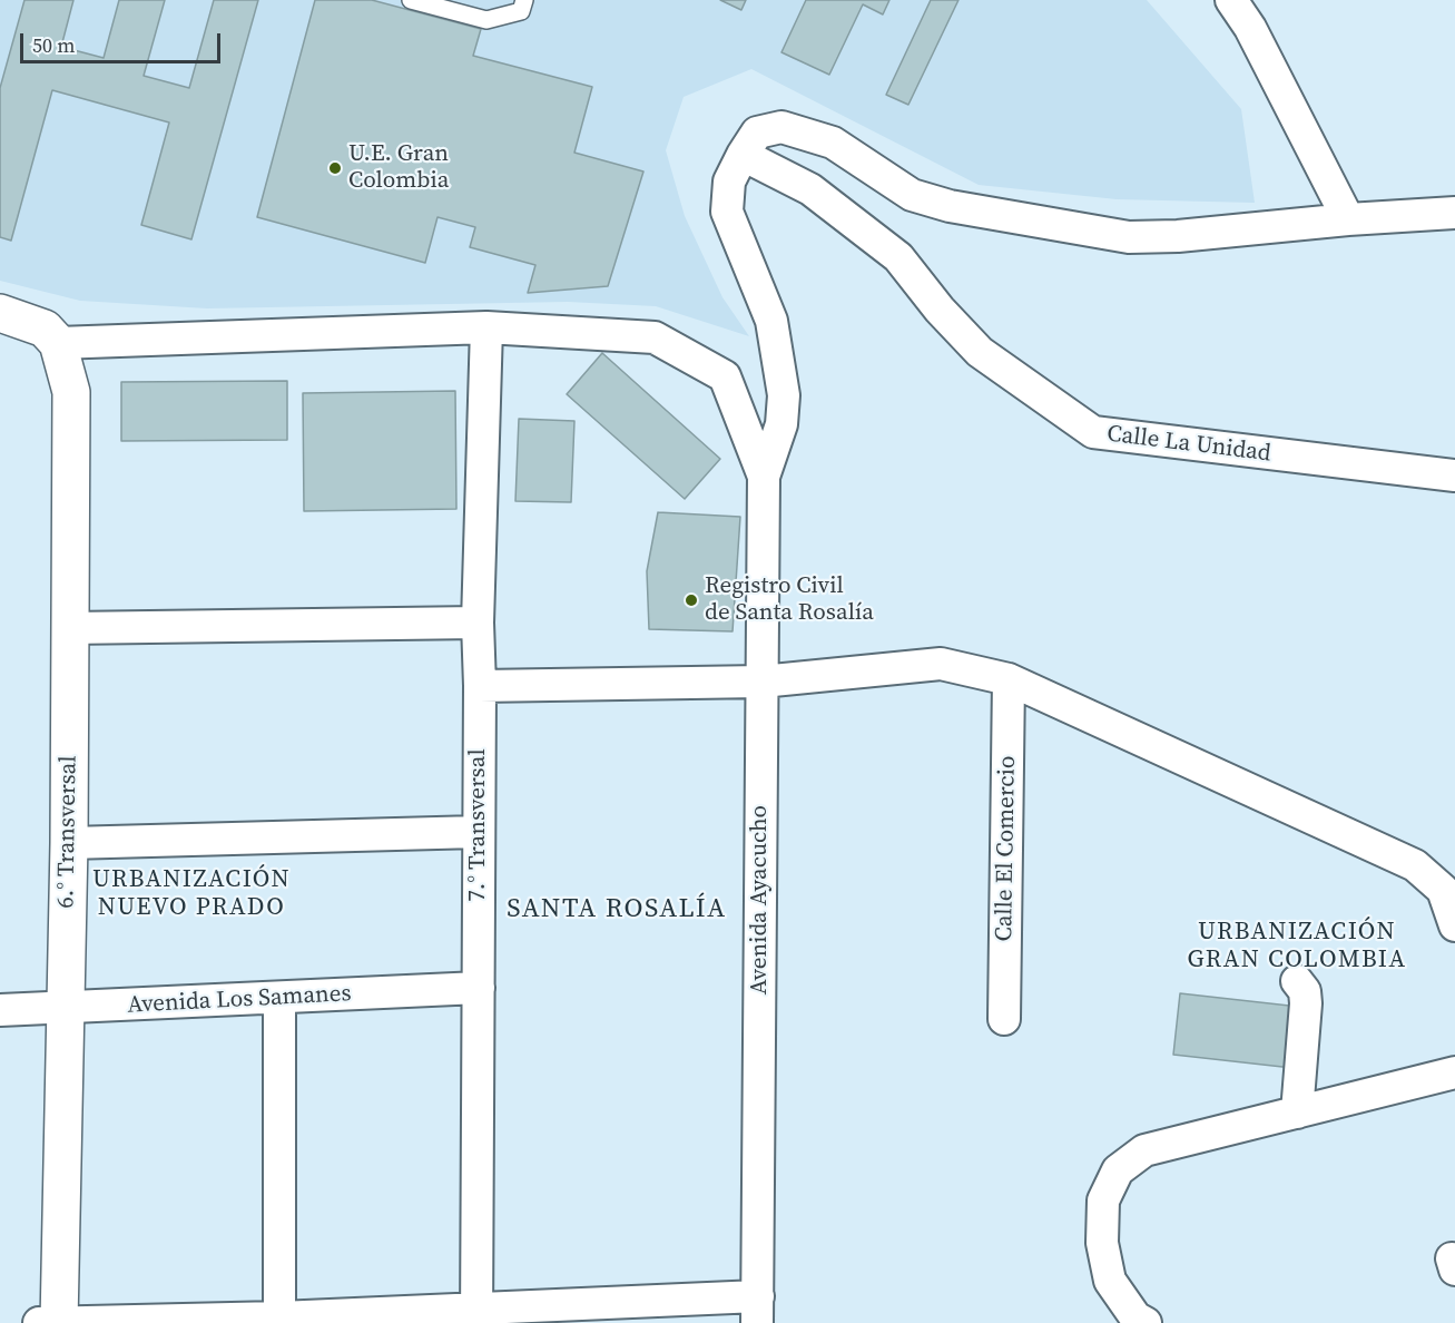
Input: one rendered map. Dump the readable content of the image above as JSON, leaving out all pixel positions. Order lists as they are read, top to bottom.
{
  "streets": {
    "street": [
      "Calle La Unidad",
      "7.° Transversal",
      "6.° Transversal",
      "Calle El Comercio",
      "Avenida Ayacucho",
      "Avenida Los Samanes"
    ]
  },
  "crossings": [
    ["7.° Transversal", "Avenida Los Samanes"],
    ["6.° Transversal", "Avenida Los Samanes"]
  ],
  "districts": ["URBANIZACIÓN NUEVO PRADO", "SANTA ROSALÍA", "URBANIZACIÓN GRAN COLOMBIA"],
  "places": ["U.E. Gran Colombia", "Registro Civil de Santa Rosalía"],
  "scale_bar": "50 m"
}
